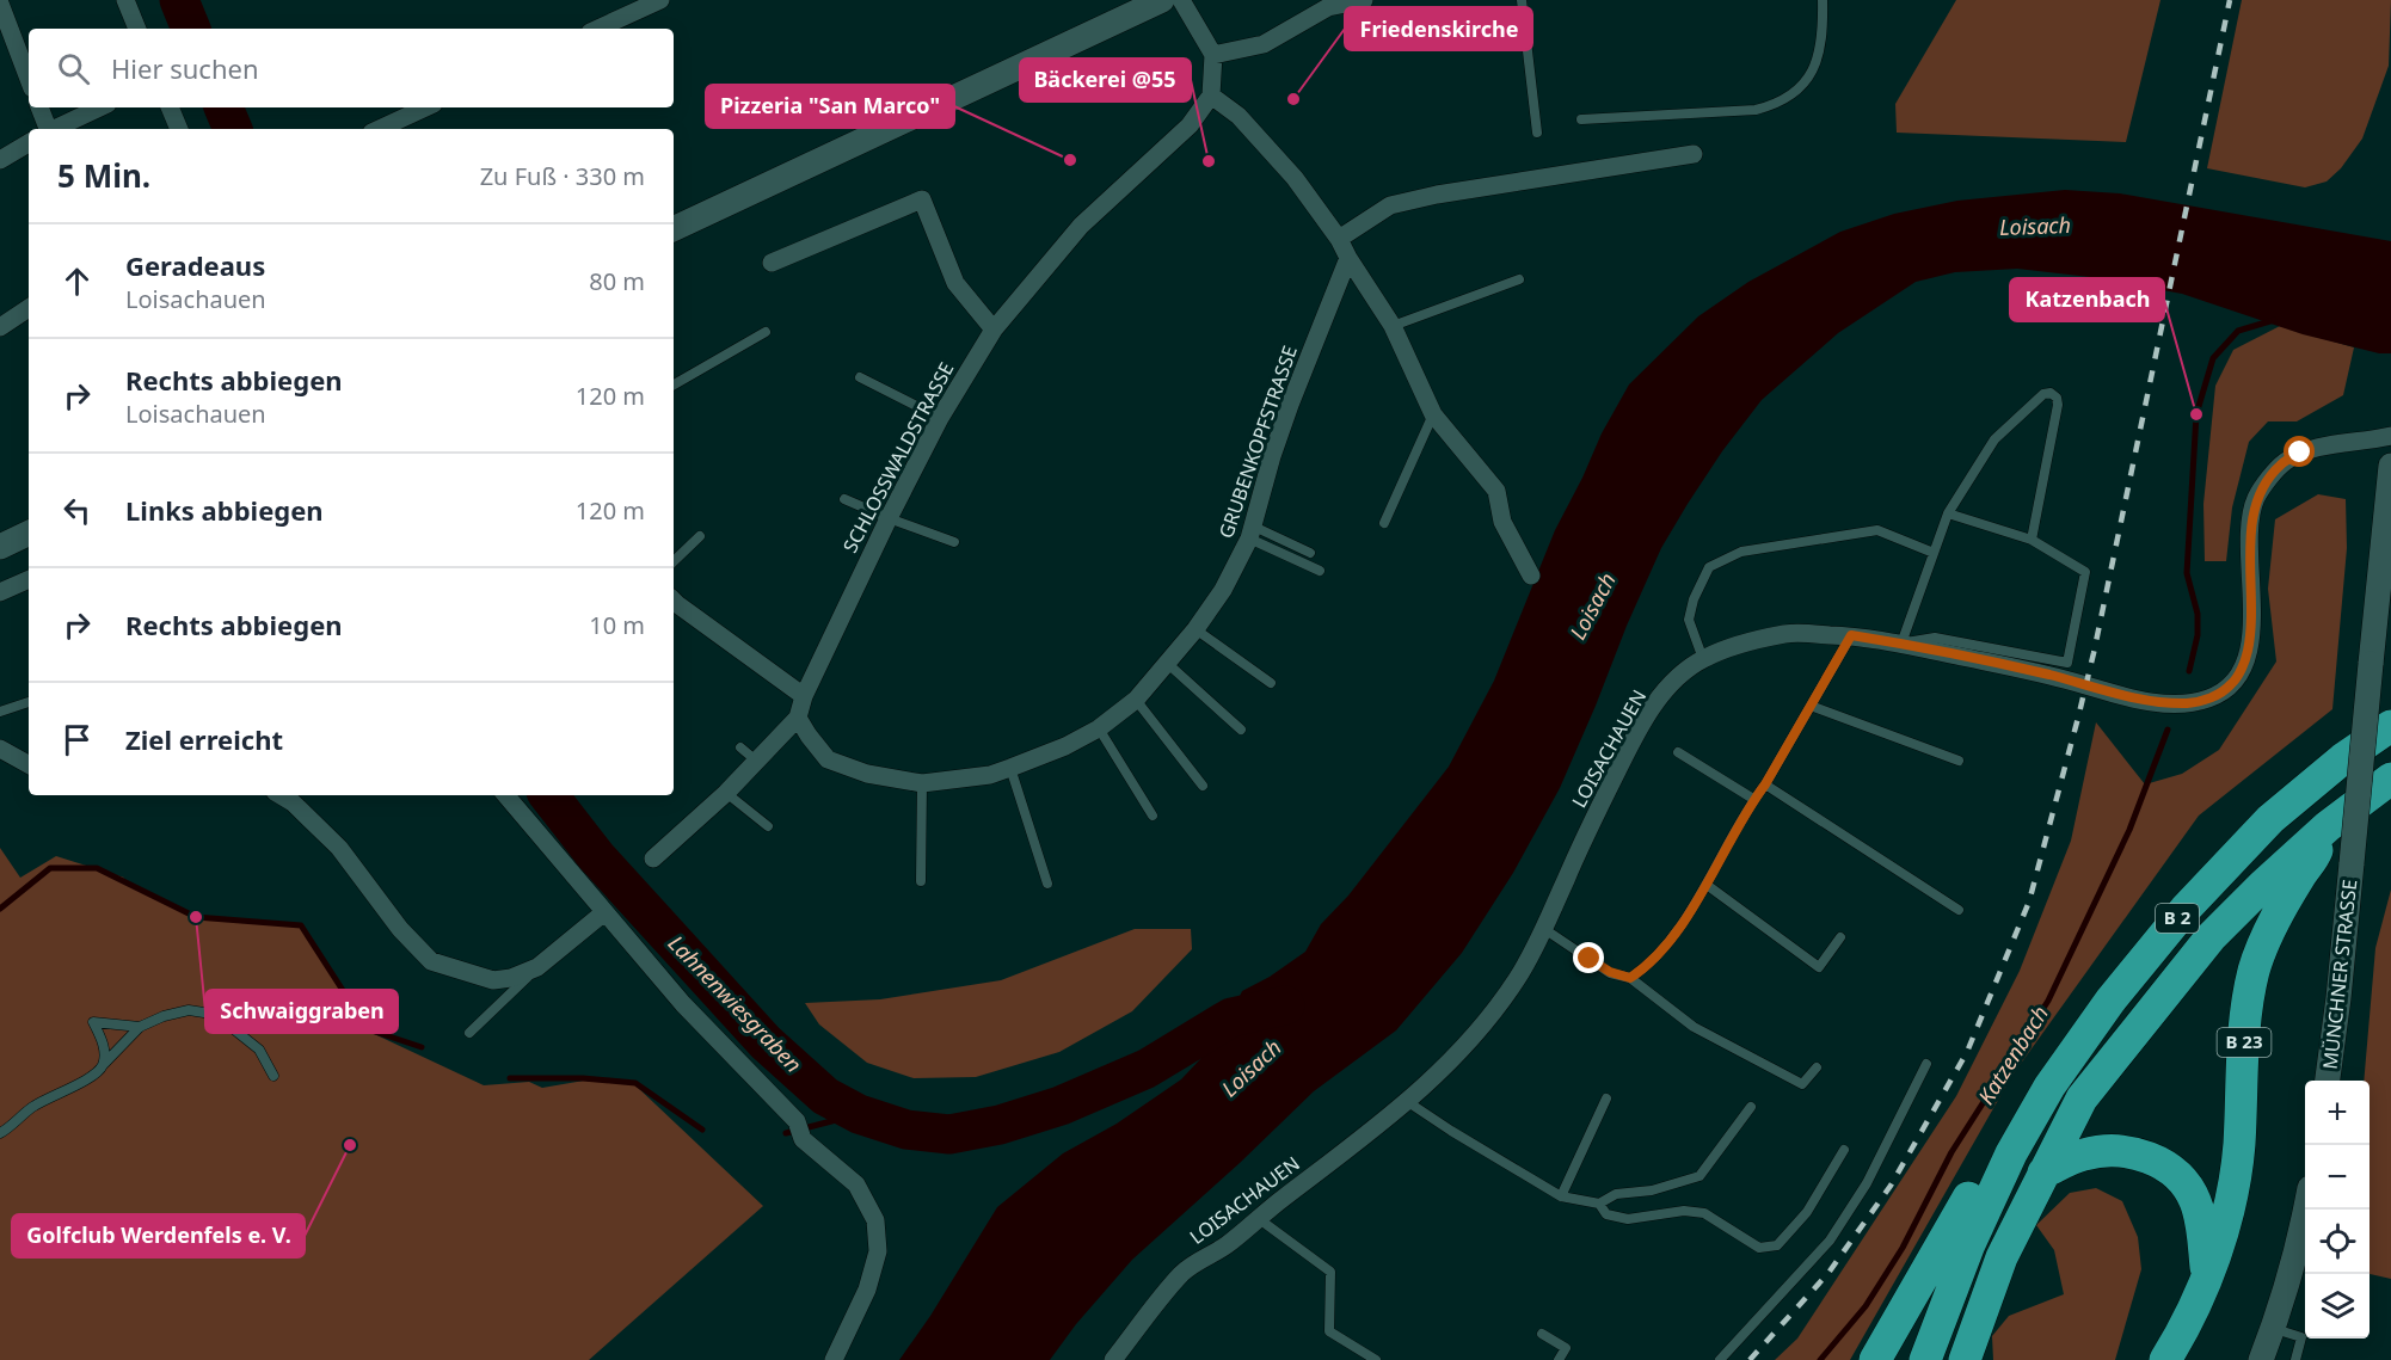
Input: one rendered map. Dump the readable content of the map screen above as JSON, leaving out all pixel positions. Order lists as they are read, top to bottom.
{
  "streets": {
    "highway": ["B 2", "B 23"],
    "street": [
      "GRUBENKOPFSTRASSE",
      "SCHLOSSWALDSTRASSE",
      "LOISACHAUEN",
      "MÜNCHNER STRASSE"
    ]
  },
  "crossings": [
    ["GRUBENKOPFSTRASSE", "SCHLOSSWALDSTRASSE"],
    ["B 2", "B 23"]
  ],
  "water": ["Loisach", "Lahnenwiesgraben", "Katzenbach"],
  "places": [
    "Friedenskirche",
    "Pizzeria \"San Marco\"",
    "Bäckerei @55",
    "Katzenbach",
    "Schwaiggraben",
    "Golfclub Werdenfels e. V."
  ],
  "page": {
    "search": "Hier suchen",
    "heading": ["5 Min.", "Zu Fuß · 330 m"],
    "list": [
      ["Geradeaus", "Loisachauen", "80 m"],
      ["Rechts abbiegen", "Loisachauen", "120 m"],
      ["Links abbiegen", "120 m"],
      ["Rechts abbiegen", "10 m"],
      "Ziel erreicht"
    ],
    "map_buttons": ["+", "−"]
  }
}
